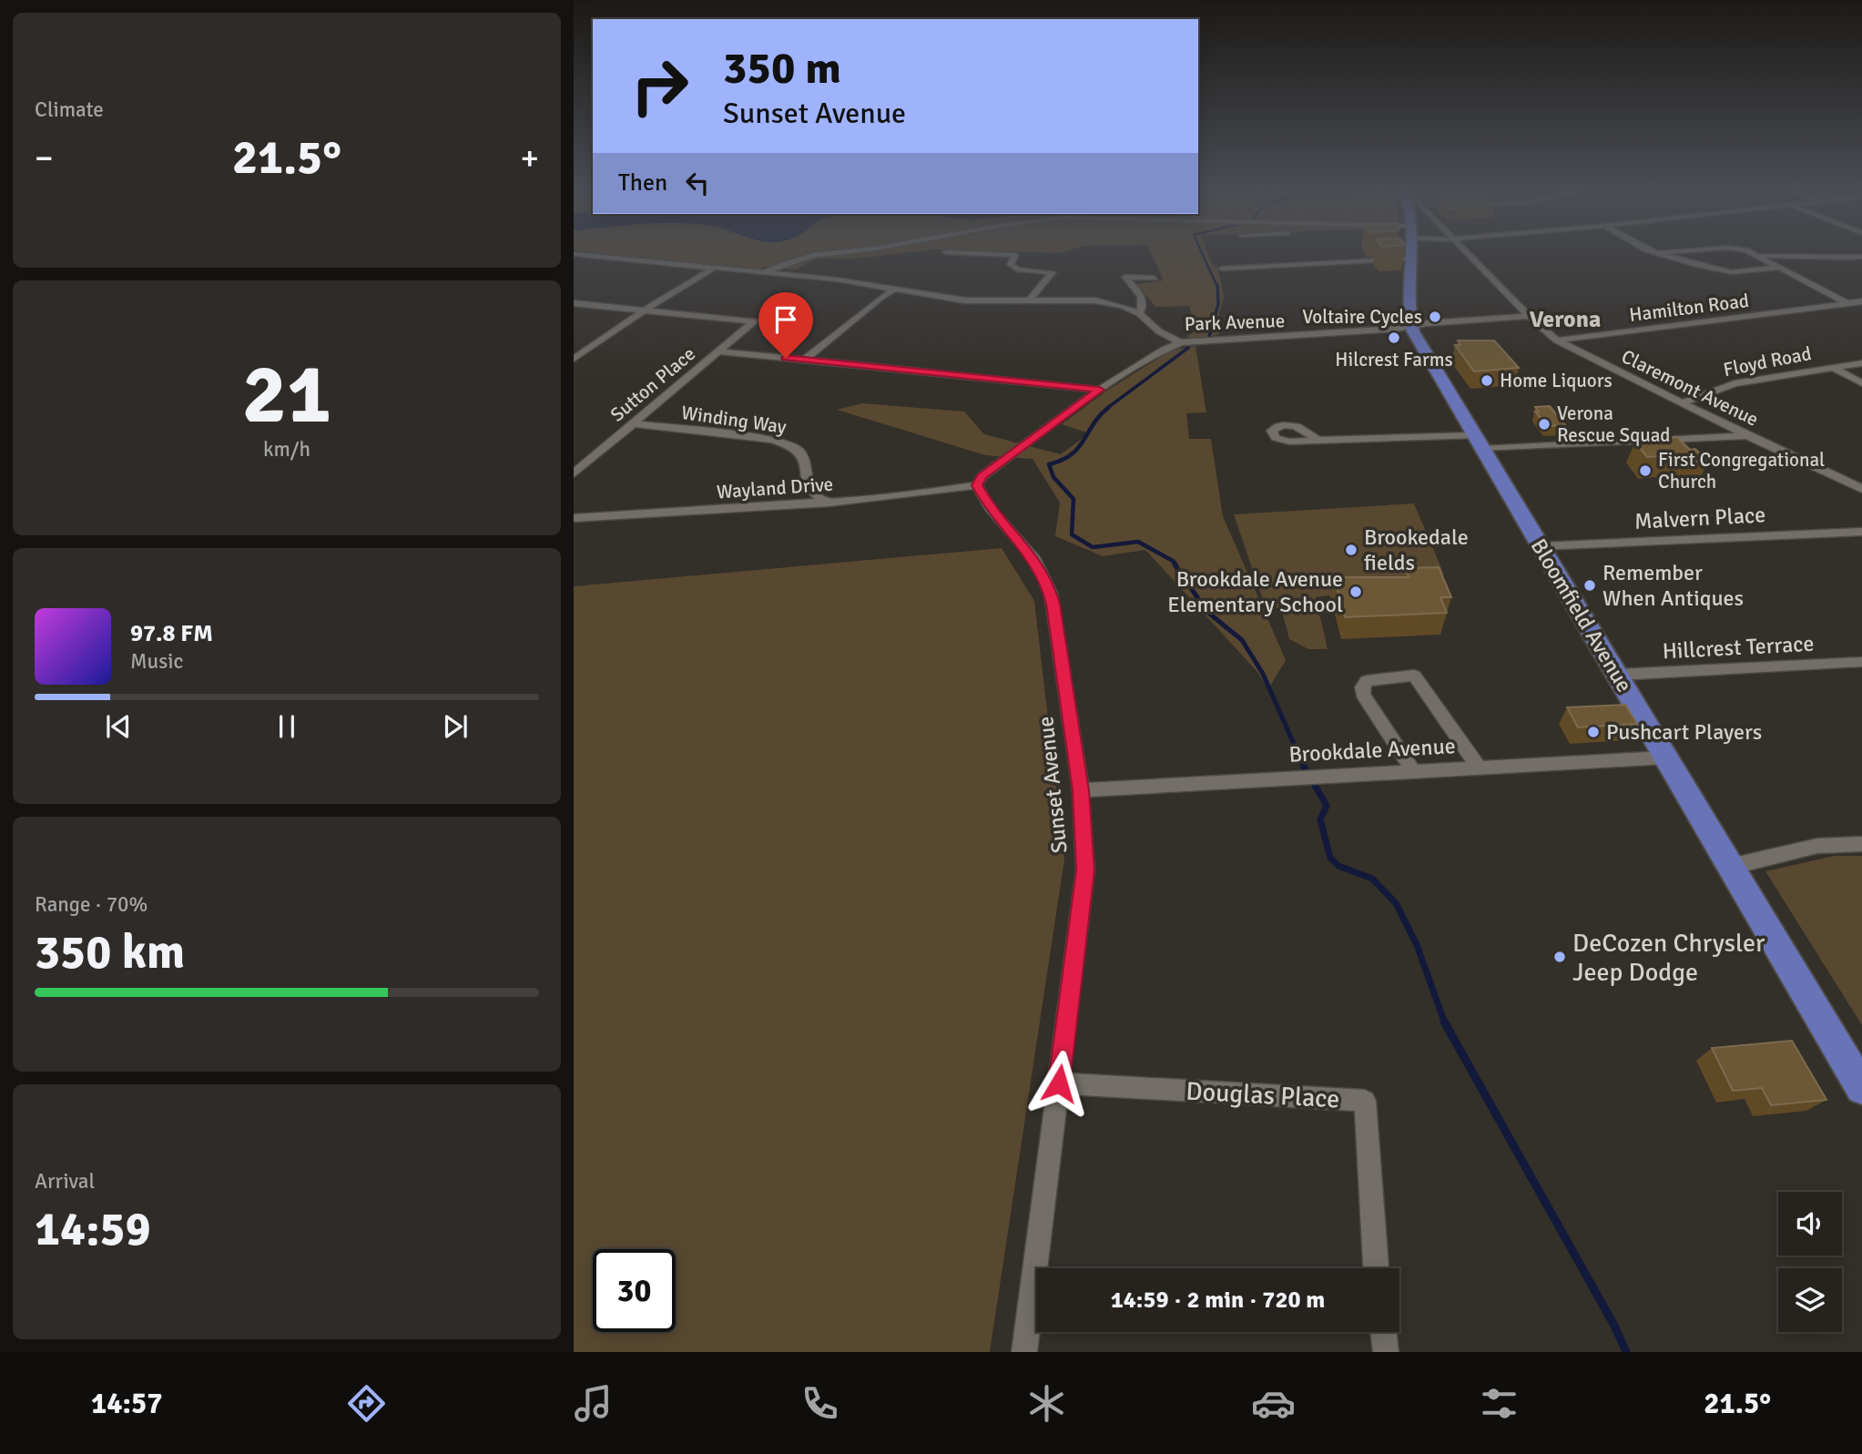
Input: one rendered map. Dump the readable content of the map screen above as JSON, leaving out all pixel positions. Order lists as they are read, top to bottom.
{
  "streets": {
    "main road": ["Bloomfield Avenue"],
    "street": [
      "Hamilton Road",
      "Park Avenue",
      "Floyd Road",
      "Sutton Place",
      "Claremont Avenue",
      "Winding Way",
      "Wayland Drive",
      "Malvern Place",
      "Hillcrest Terrace",
      "Brookdale Avenue",
      "Sunset Avenue",
      "Douglas Place"
    ]
  },
  "crossings": [
    ["Hamilton Road", "Claremont Avenue"],
    ["Park Avenue", "Claremont Avenue"],
    ["Park Avenue", "Bloomfield Avenue"],
    ["Floyd Road", "Claremont Avenue"],
    ["Sutton Place", "Winding Way"],
    ["Winding Way", "Wayland Drive"],
    ["Wayland Drive", "Sunset Avenue"],
    ["Malvern Place", "Bloomfield Avenue"],
    ["Bloomfield Avenue", "Hillcrest Terrace"],
    ["Bloomfield Avenue", "Brookdale Avenue"],
    ["Brookdale Avenue", "Sunset Avenue"],
    ["Sunset Avenue", "Douglas Place"]
  ],
  "districts": ["Verona"],
  "places": [
    "Voltaire Cycles",
    "Hilcrest Farms",
    "Home Liquors",
    "Verona Rescue Squad",
    "First Congregational Church",
    "Brookedale fields",
    "Remember When Antiques",
    "Brookdale Avenue Elementary School",
    "Pushcart Players",
    "DeCozen Chrysler Jeep Dodge"
  ],
  "page": {
    "tile": [
      "Climate",
      ["21", "km/h"],
      ["Range · 70%", "350 km"],
      ["Arrival", "14:59"]
    ],
    "turn": ["350 m", "Sunset Avenue"],
    "heat": ["−", "21.5°", "+"],
    "then": "Then",
    "song": ["97.8 FM", "Music"],
    "limit": "30",
    "trip": "14:59 · 2 min · 720 m",
    "tabs": ["14:57", "21.5°"]
  }
}
